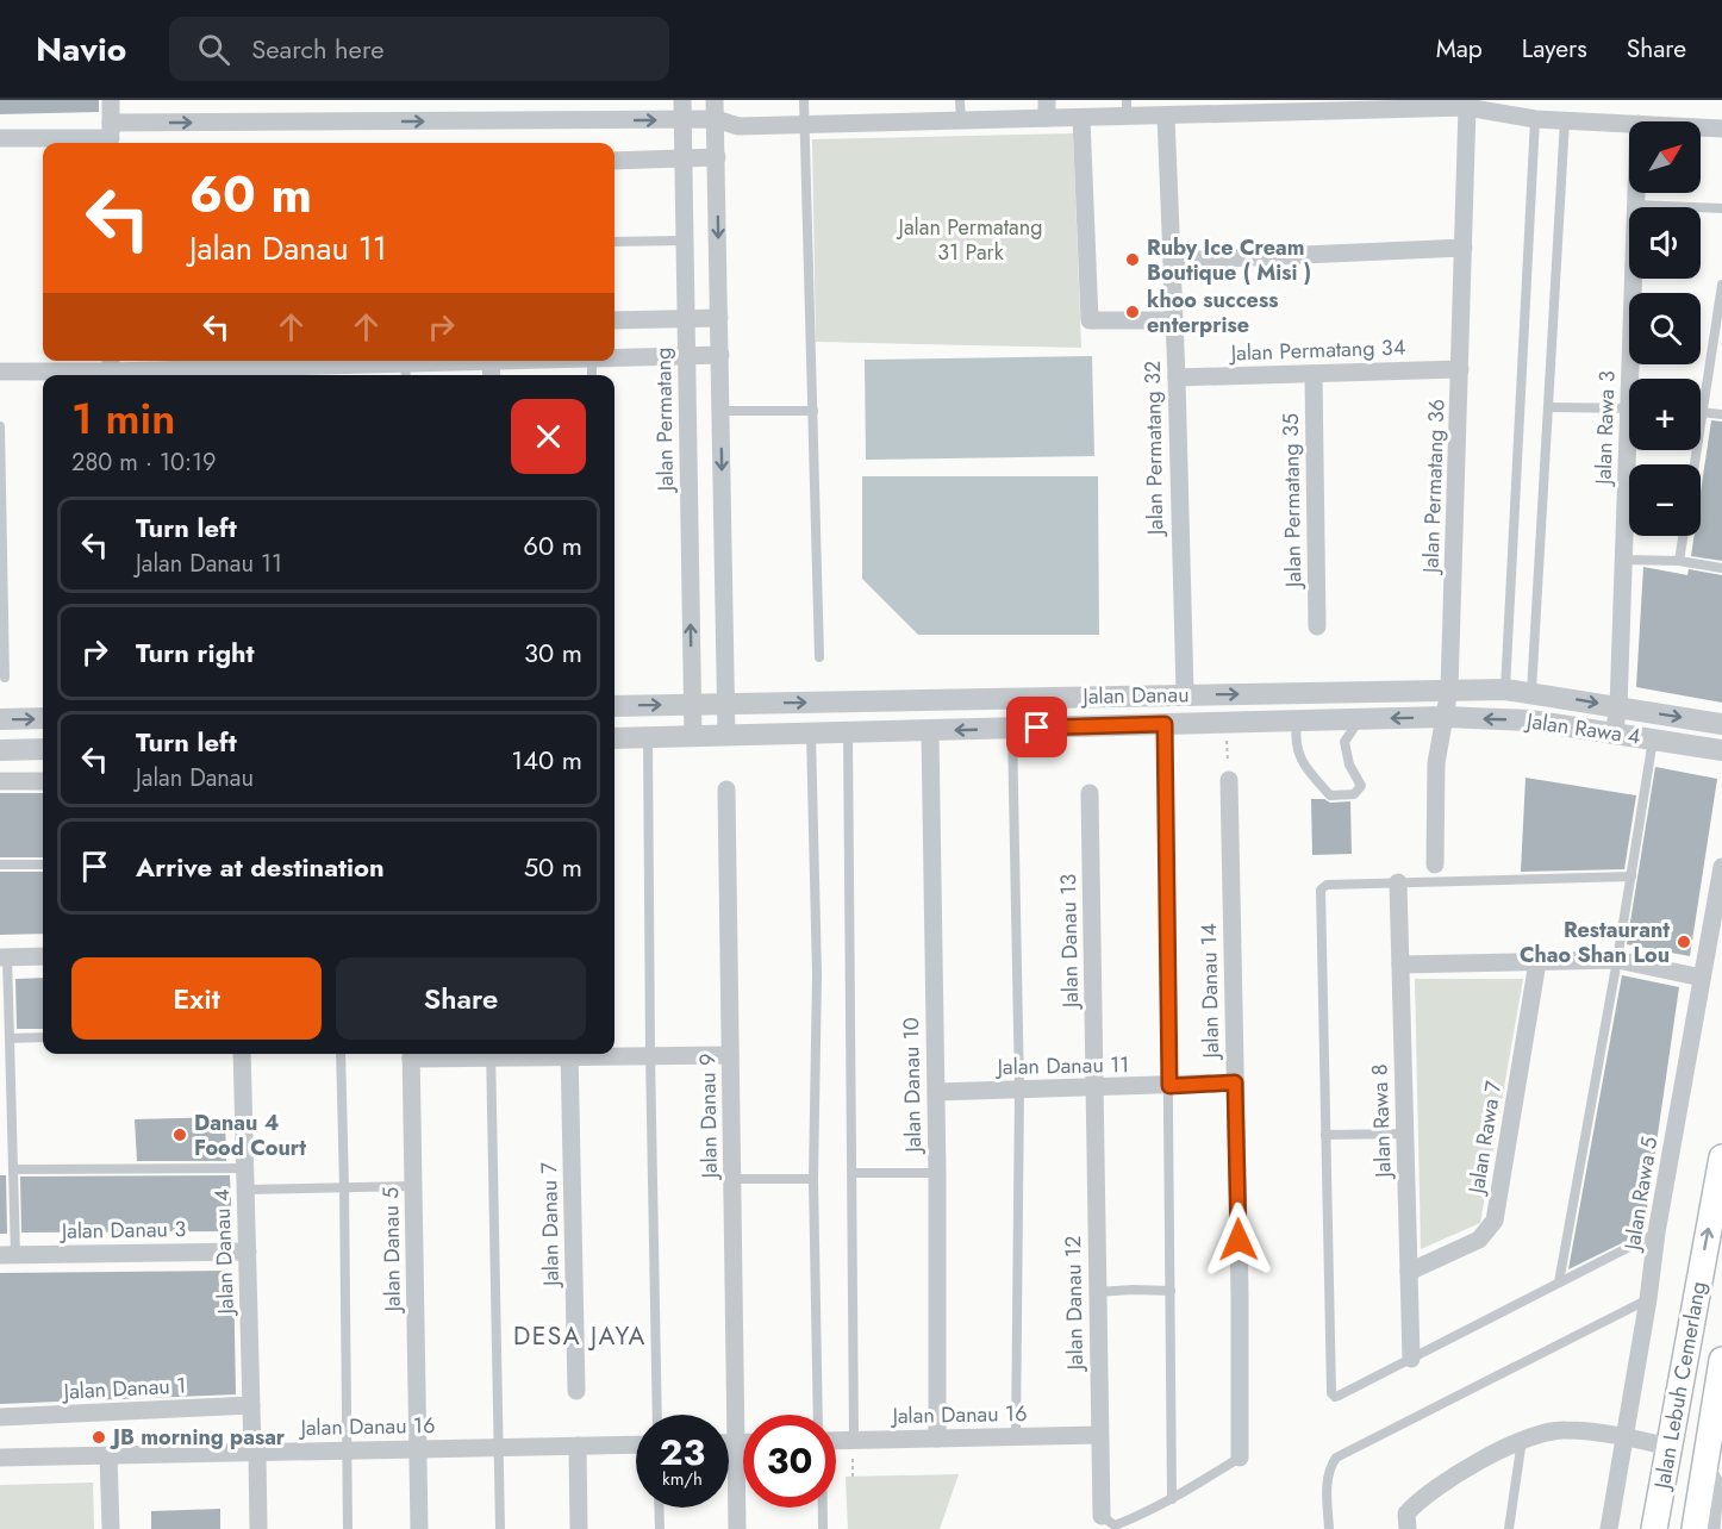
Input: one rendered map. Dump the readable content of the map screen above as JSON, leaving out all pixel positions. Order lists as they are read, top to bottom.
{
  "streets": {
    "main road": ["Jalan Lebuh Cemerlang"],
    "street": [
      "Jalan Permatang 34",
      "Jalan Permatang",
      "Jalan Rawa 3",
      "Jalan Permatang 32",
      "Jalan Permatang 36",
      "Jalan Permatang 35",
      "Jalan Danau",
      "Jalan Rawa 4",
      "Jalan Danau 13",
      "Jalan Danau 14",
      "Jalan Danau 11",
      "Jalan Danau 10",
      "Jalan Danau 9",
      "Jalan Rawa 8",
      "Jalan Rawa 7",
      "Jalan Rawa 5",
      "Jalan Danau 7",
      "Jalan Danau 3",
      "Jalan Danau 5",
      "Jalan Danau 4",
      "Jalan Danau 12",
      "Jalan Danau 1",
      "Jalan Danau 16"
    ]
  },
  "crossings": [
    ["Jalan Permatang 34", "Jalan Permatang 32"],
    ["Jalan Permatang 34", "Jalan Permatang 36"],
    ["Jalan Permatang 34", "Jalan Permatang 35"],
    ["Jalan Permatang", "Jalan Danau"],
    ["Jalan Rawa 3", "Jalan Rawa 4"],
    ["Jalan Permatang 32", "Jalan Danau"],
    ["Jalan Permatang 36", "Jalan Danau"],
    ["Jalan Permatang 36", "Jalan Rawa 4"],
    ["Jalan Danau", "Jalan Rawa 4"],
    ["Jalan Danau", "Jalan Danau 10"],
    ["Jalan Danau 13", "Jalan Danau 11"],
    ["Jalan Danau 13", "Jalan Danau 12"],
    ["Jalan Danau 14", "Jalan Danau 11"],
    ["Jalan Danau 11", "Jalan Danau 10"],
    ["Jalan Danau 11", "Jalan Danau 12"],
    ["Jalan Danau 10", "Jalan Danau 16"],
    ["Jalan Rawa 8", "Jalan Rawa 7"],
    ["Jalan Danau 3", "Jalan Danau 4"],
    ["Jalan Danau 5", "Jalan Danau 16"],
    ["Jalan Danau 4", "Jalan Danau 1"],
    ["Jalan Danau 4", "Jalan Danau 16"],
    ["Jalan Danau 12", "Jalan Danau 16"]
  ],
  "districts": ["DESA JAYA"],
  "parks": ["Jalan Permatang 31 Park"],
  "places": [
    "Ruby Ice Cream Boutique ( Misi )",
    "khoo success enterprise",
    "Restaurant Chao Shan Lou",
    "Danau 4 Food Court",
    "JB morning pasar"
  ],
  "north": "top right",
  "page": {
    "header": "Navio",
    "search": "Search here",
    "nav": ["Map", "Layers", "Share"],
    "map_buttons": ["+", "−"],
    "turn": ["60 m", "Jalan Danau 11"],
    "heading": ["1 min", "280 m · 10:19"],
    "list": [
      {
        "name": "Turn left",
        "note": "Jalan Danau 11",
        "value": "60 m"
      },
      {
        "name": "Turn right",
        "value": "30 m"
      },
      {
        "name": "Turn left",
        "note": "Jalan Danau",
        "value": "140 m"
      },
      {
        "name": "Arrive at destination",
        "value": "50 m"
      }
    ],
    "buttons": ["Exit", "Share"],
    "speed": "23 km/h",
    "limit": "30"
  }
}
